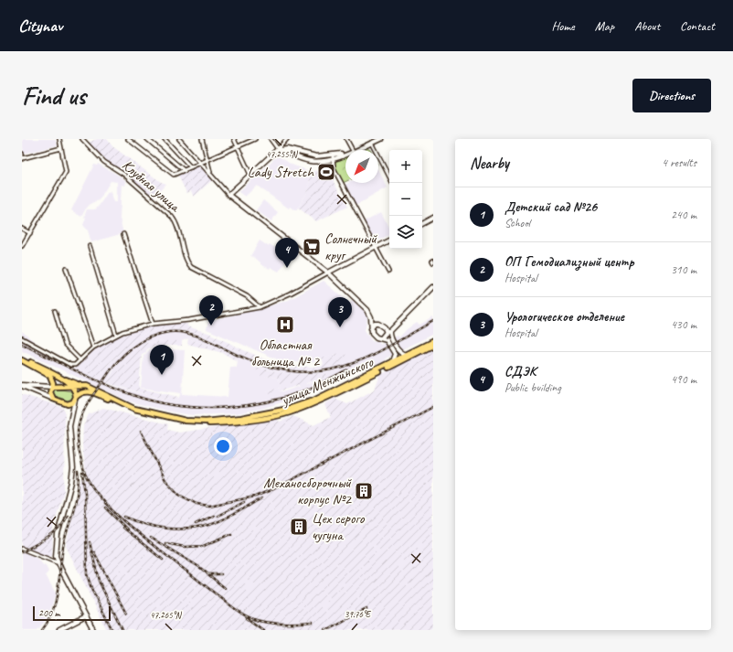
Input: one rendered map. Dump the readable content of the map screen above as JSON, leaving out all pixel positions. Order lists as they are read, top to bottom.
{
  "streets": {
    "main road": ["улица Менжинского"],
    "street": ["Клубная улица"]
  },
  "places": {
    "sports": ["Lady Stretch"],
    "supermarket": ["Солнечный круг"],
    "hospital": ["Областная больница № 2"],
    "building": ["Механосборочный корпус №2", "Цех серого чугуна"]
  },
  "scale_bar": "200 m",
  "north": "bottom left",
  "page": {
    "header": "Citynav",
    "nav": [
      "Home",
      "Map",
      "About",
      "Contact"
    ],
    "buttons": "Directions",
    "title": "Find us",
    "heading": ["Nearby", "4 results"],
    "map_buttons": ["+", "−"],
    "list": [
      {
        "mark": "1",
        "name": "Детский сад №26",
        "note": "School",
        "value": "240 m"
      },
      {
        "mark": "2",
        "name": "ОП Гемодиализный центр",
        "note": "Hospital",
        "value": "310 m"
      },
      {
        "mark": "3",
        "name": "Урологическое отделение",
        "note": "Hospital",
        "value": "430 m"
      },
      {
        "mark": "4",
        "name": "СДЭК",
        "note": "Public building",
        "value": "490 m"
      }
    ],
    "pins": [
      "4",
      "2",
      "3",
      "1"
    ],
    "scale": "200 m"
  },
  "coordinates": ["47.255°N", "39.76°E", "47.265°N"]
}
